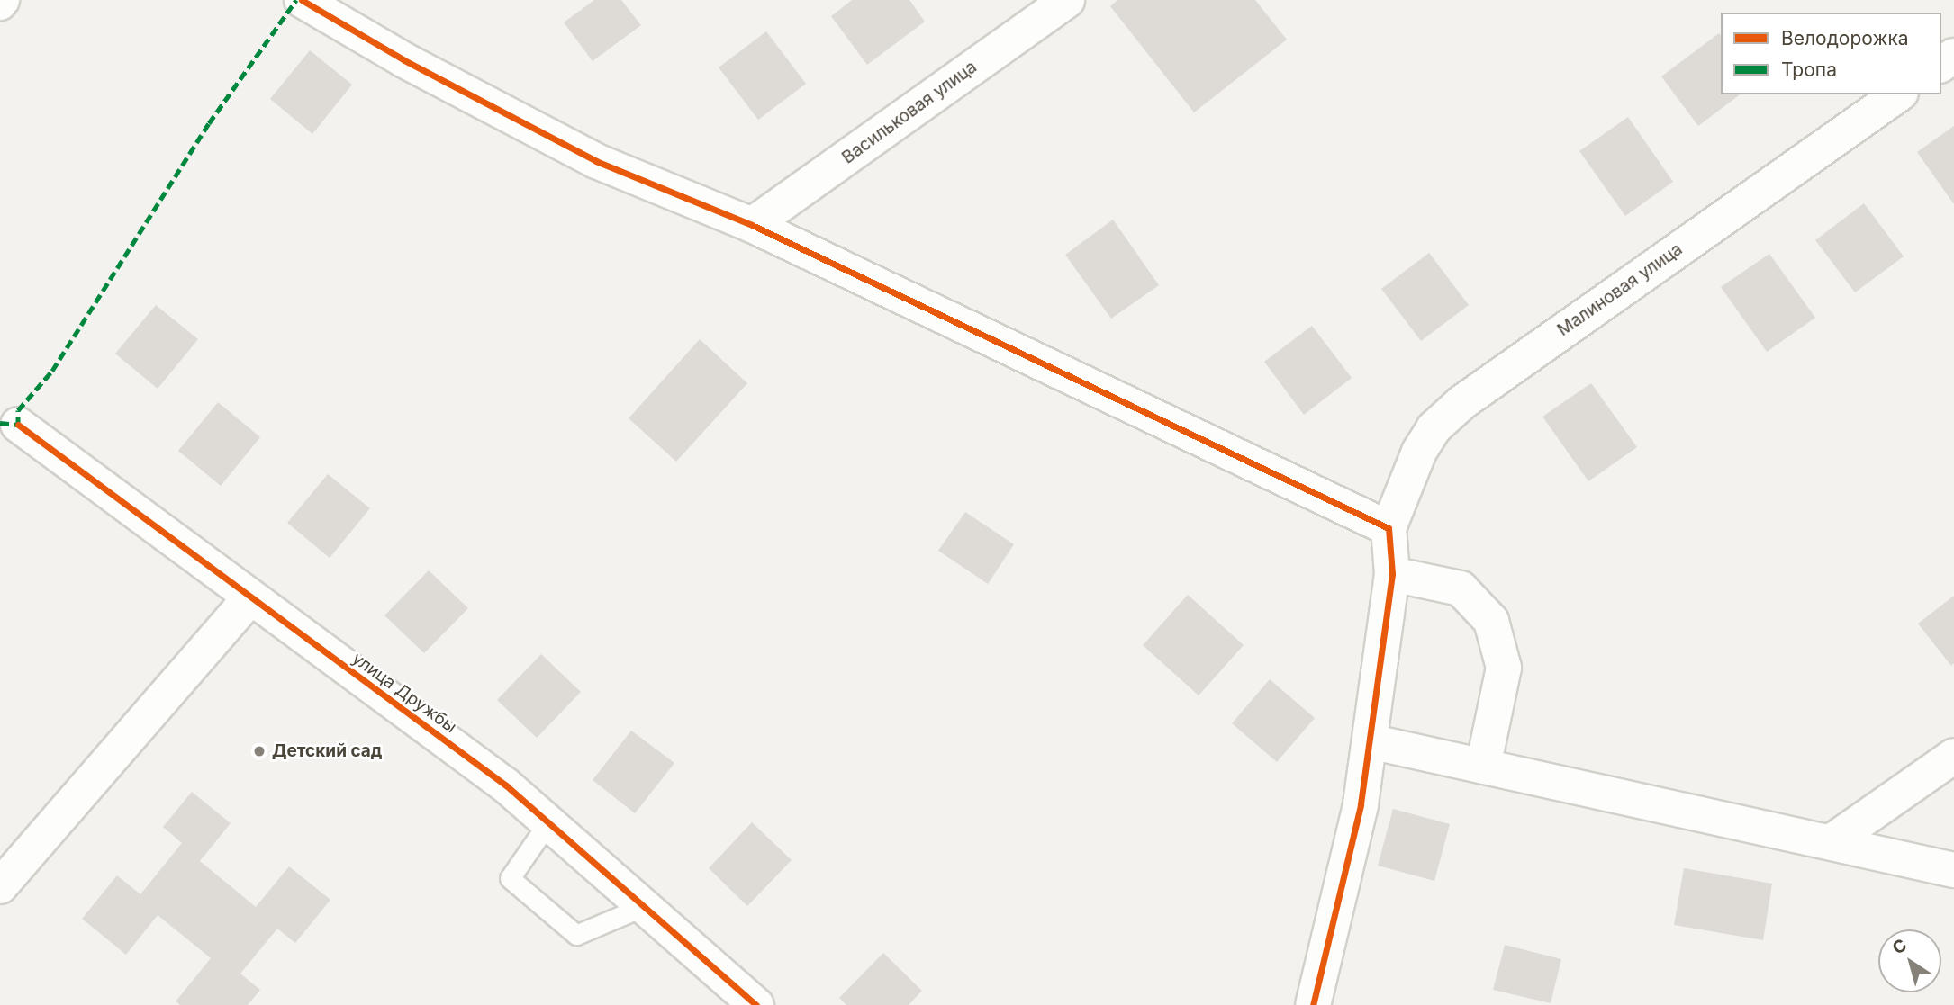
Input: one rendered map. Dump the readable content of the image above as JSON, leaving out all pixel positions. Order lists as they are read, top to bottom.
{
  "streets": {
    "street": ["Васильковая улица", "Малиновая улица", "улица Дружбы"]
  },
  "places": ["Детский сад"],
  "legend": ["Велодорожка", "Тропа"],
  "north": "top left"
}
